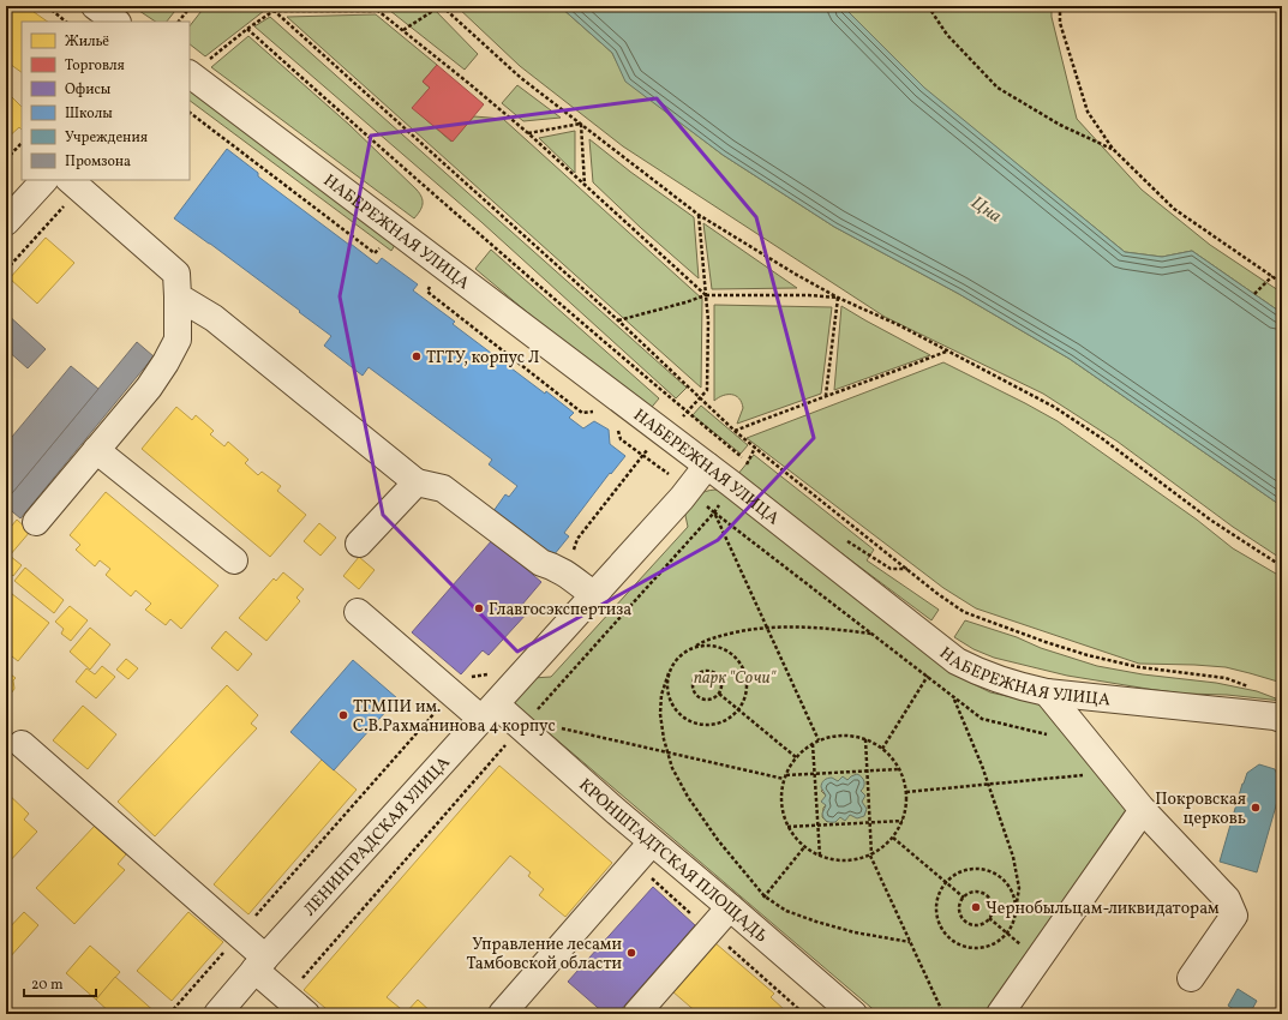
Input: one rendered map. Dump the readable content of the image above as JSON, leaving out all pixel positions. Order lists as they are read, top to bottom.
{
  "streets": {
    "street": ["НАБЕРЕЖНАЯ УЛИЦА", "ЛЕНИНГРАДСКАЯ УЛИЦА", "КРОНШТАДТСКАЯ ПЛОЩАДЬ"]
  },
  "crossings": [
    ["НАБЕРЕЖНАЯ УЛИЦА", "ЛЕНИНГРАДСКАЯ УЛИЦА"],
    ["ЛЕНИНГРАДСКАЯ УЛИЦА", "КРОНШТАДТСКАЯ ПЛОЩАДЬ"]
  ],
  "water": ["Цна"],
  "parks": ["парк \"Сочи\""],
  "places": [
    "ТГТУ, корпус Л",
    "Главгосэкспертиза",
    "ТГМПИ им. С.В.Рахманинова 4 корпус",
    "Покровская церковь",
    "Чернобыльцам-ликвидаторам",
    "Управление лесами Тамбовской области"
  ],
  "legend": [
    "Жильё",
    "Торговля",
    "Офисы",
    "Школы",
    "Учреждения",
    "Промзона"
  ],
  "scale_bar": "20 m"
}
